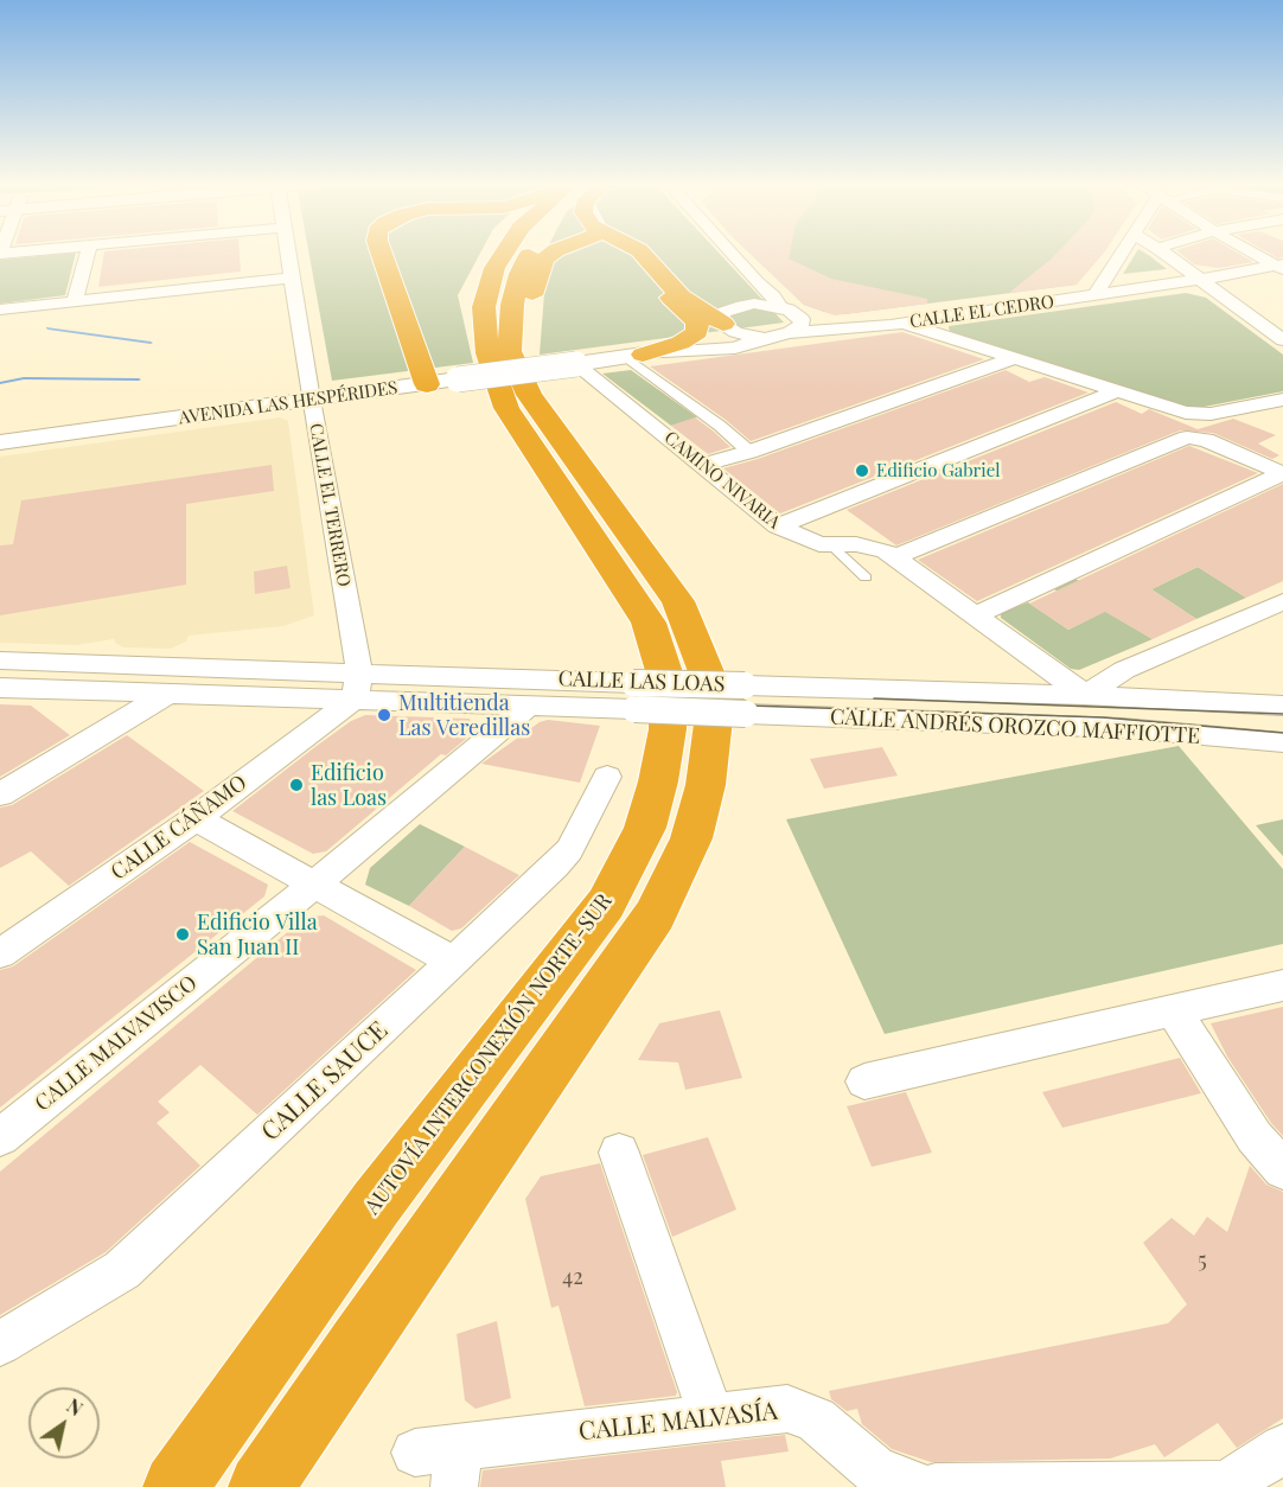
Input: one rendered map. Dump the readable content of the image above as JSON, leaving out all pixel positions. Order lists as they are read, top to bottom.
{
  "streets": {
    "highway": ["AUTOVÍA INTERCONEXIÓN NORTE-SUR"],
    "street": [
      "CALLE EL CEDRO",
      "AVENIDA LAS HESPÉRIDES",
      "CAMINO NIVARIA",
      "CALLE EL TERRERO",
      "CALLE LAS LOAS",
      "CALLE ANDRÉS OROZCO MAFFIOTTE",
      "CALLE CÁÑAMO",
      "CALLE MALVAVISCO",
      "CALLE SAUCE",
      "CALLE MALVASÍA"
    ]
  },
  "crossings": [
    ["AVENIDA LAS HESPÉRIDES", "CAMINO NIVARIA"],
    ["AVENIDA LAS HESPÉRIDES", "CALLE EL TERRERO"],
    ["CAMINO NIVARIA", "CALLE LAS LOAS"],
    ["CALLE EL TERRERO", "CALLE LAS LOAS"],
    ["CALLE EL TERRERO", "CALLE CÁÑAMO"],
    ["CALLE LAS LOAS", "CALLE ANDRÉS OROZCO MAFFIOTTE"],
    ["CALLE LAS LOAS", "CALLE CÁÑAMO"],
    ["CALLE LAS LOAS", "CALLE MALVAVISCO"]
  ],
  "places": [
    "Edificio Gabriel",
    "Multitienda Las Veredillas",
    "Edificio las Loas",
    "Edificio Villa San Juan II"
  ],
  "house_numbers": ["5", "42"],
  "north": "top right"
}
